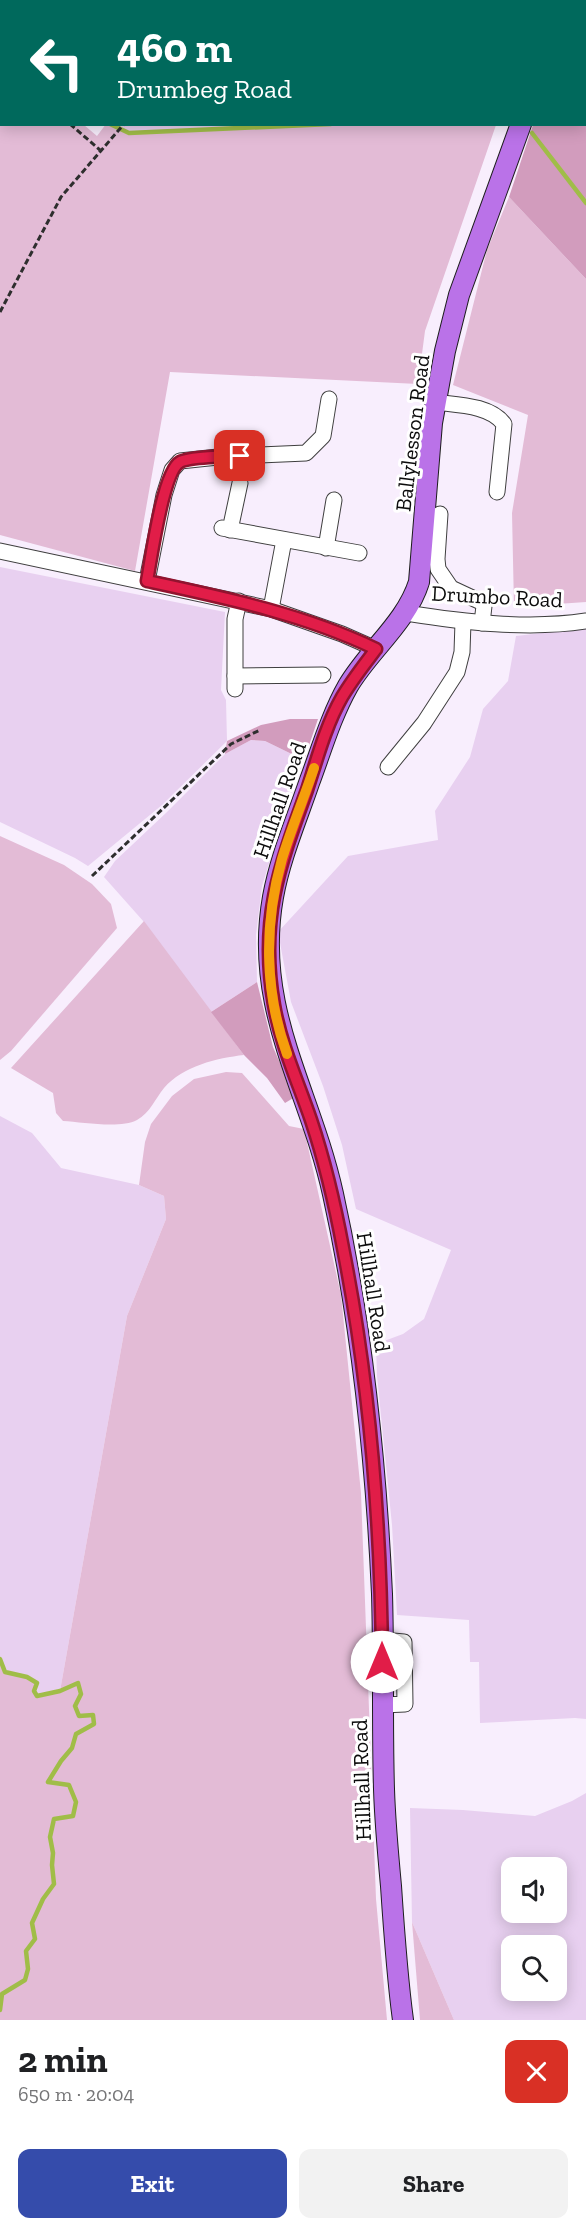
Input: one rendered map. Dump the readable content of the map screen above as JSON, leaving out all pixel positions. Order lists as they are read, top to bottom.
{
  "streets": {
    "main road": ["Ballylesson Road", "Hillhall Road"],
    "street": ["Drumbo Road"]
  },
  "crossings": [
    ["Ballylesson Road", "Drumbo Road"],
    ["Ballylesson Road", "Hillhall Road"],
    ["Drumbo Road", "Hillhall Road"]
  ],
  "page": {
    "turn": ["460 m", "Drumbeg Road"],
    "heading": ["2 min", "650 m · 20:04"],
    "buttons": ["Exit", "Share"]
  }
}
